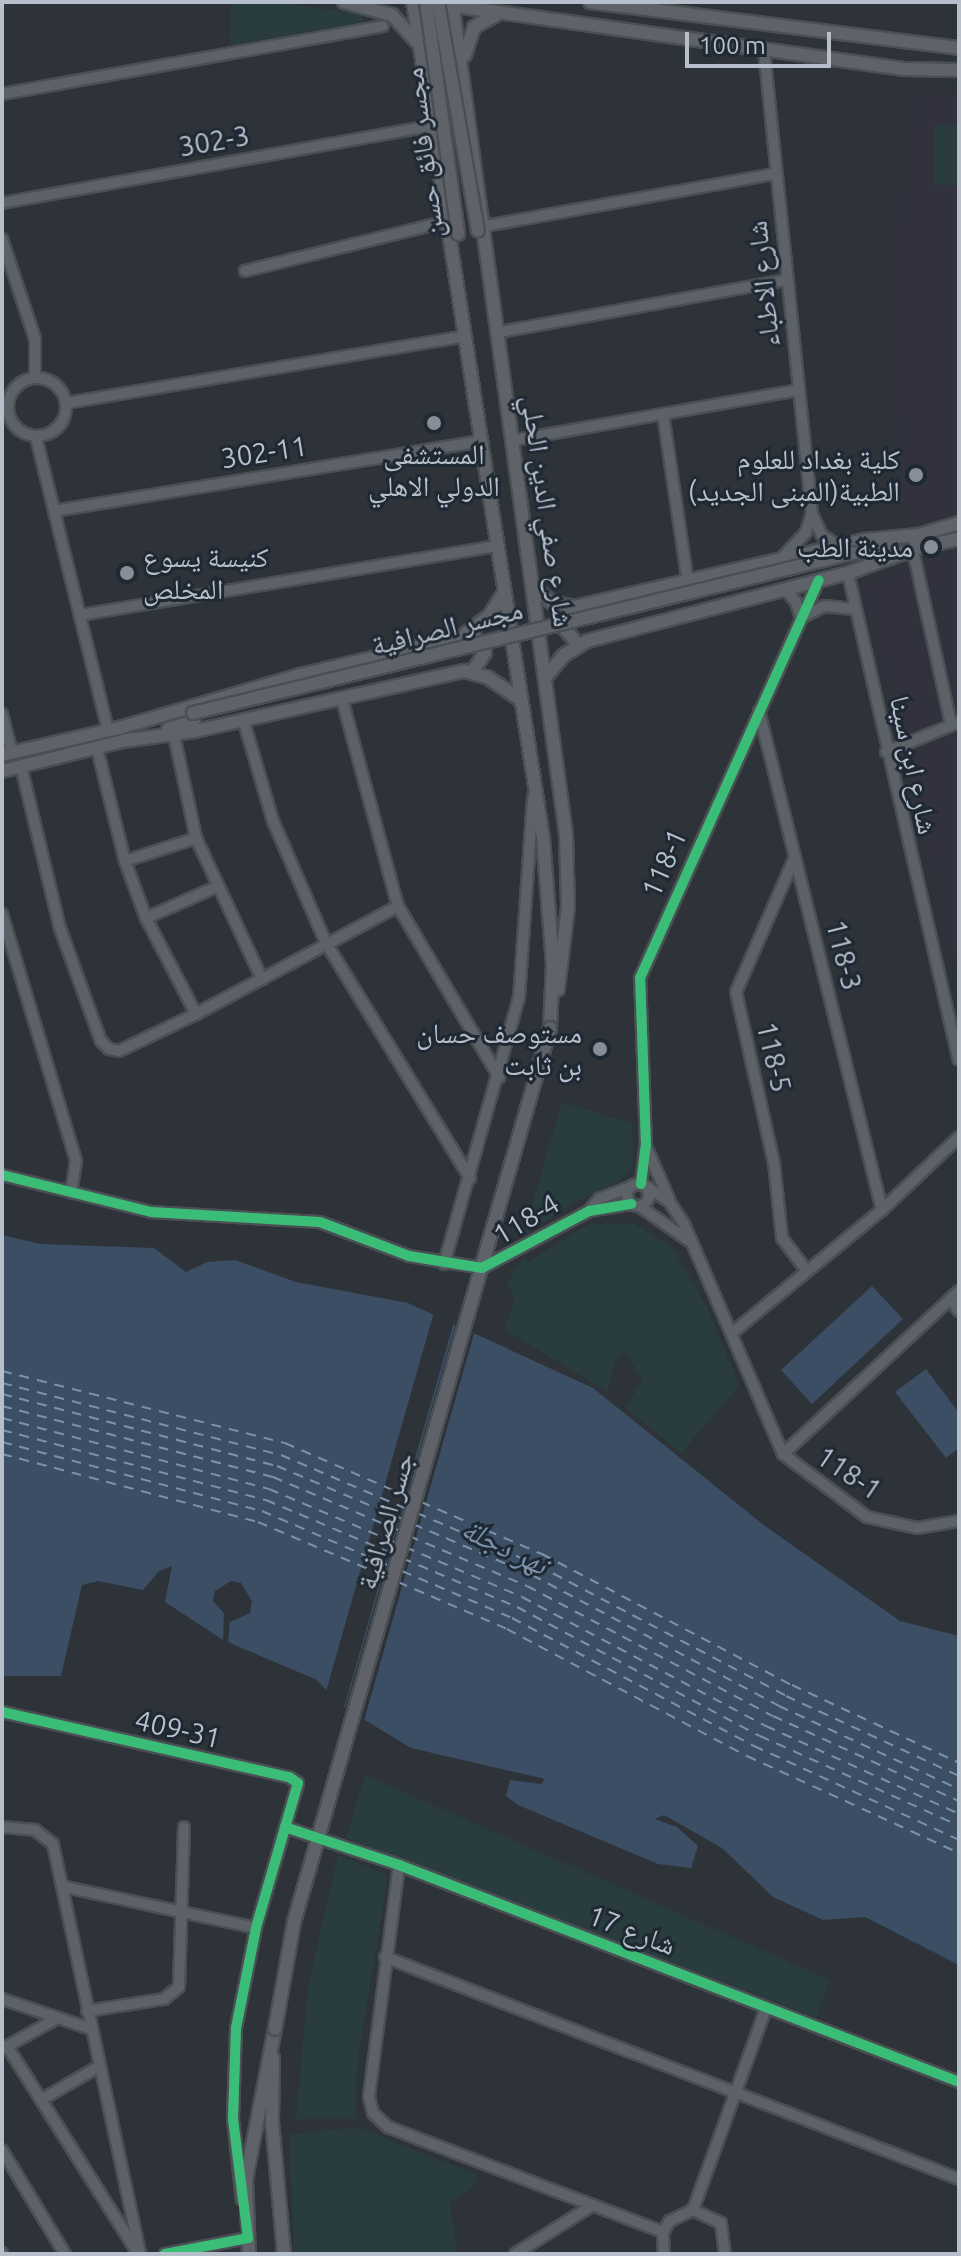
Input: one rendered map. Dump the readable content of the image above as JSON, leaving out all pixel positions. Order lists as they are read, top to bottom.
{
  "streets": {
    "main road": [
      "مجسر فائق حسن",
      "شارع صفي الدين الحلي",
      "مجسر الصرافية",
      "جسر الصرافية"
    ],
    "street": [
      "302-3",
      "شارع الاطباء",
      "302-11",
      "شارع ابن سينا",
      "118-1",
      "118-3",
      "118-5",
      "118-4",
      "409-31",
      "شارع 17"
    ]
  },
  "crossings": [
    ["302-3", "شارع صفي الدين الحلي"],
    ["مجسر فائق حسن", "شارع صفي الدين الحلي"],
    ["302-11", "شارع صفي الدين الحلي"],
    ["شارع صفي الدين الحلي", "جسر الصرافية"],
    ["مجسر الصرافية", "شارع ابن سينا"],
    ["118-1", "118-3"],
    ["118-1", "118-4"],
    ["118-3", "118-5"],
    ["409-31", "شارع 17"]
  ],
  "water": ["نهر دجلة"],
  "places": [
    "المستشفى الدولي الاهلي",
    "كلية بغداد للعلوم الطبية(المبنى الجديد)",
    "مدينة الطب",
    "كنيسة يسوع المخلص",
    "مستوصف حسان بن ثابت"
  ],
  "scale_bar": "100 m"
}
